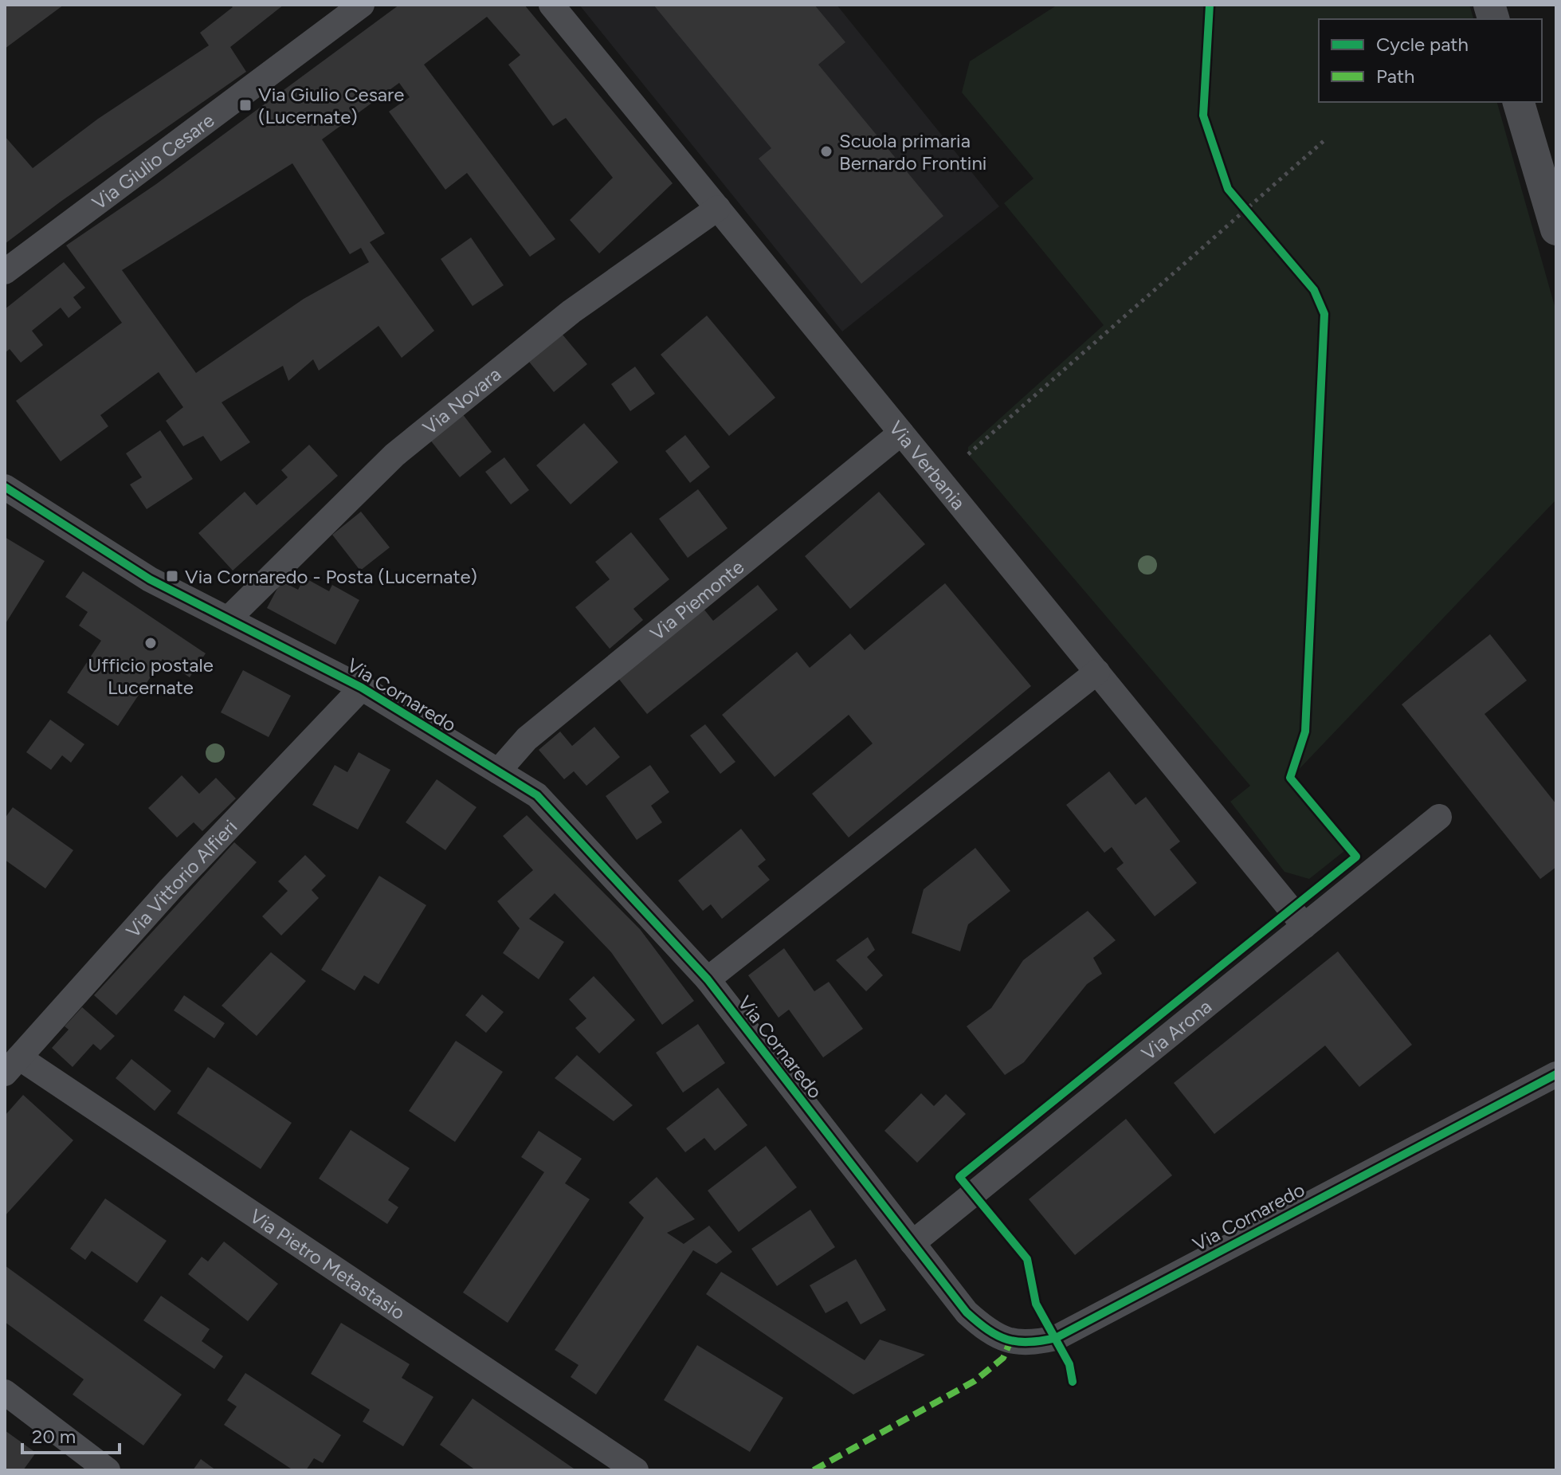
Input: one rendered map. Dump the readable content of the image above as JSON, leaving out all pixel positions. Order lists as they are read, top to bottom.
{
  "streets": {
    "street": [
      "Via Giulio Cesare",
      "Via Novara",
      "Via Verbania",
      "Via Piemonte",
      "Via Cornaredo",
      "Via Vittorio Alfieri",
      "Via Arona",
      "Via Pietro Metastasio"
    ]
  },
  "crossings": [
    ["Via Novara", "Via Verbania"],
    ["Via Novara", "Via Cornaredo"],
    ["Via Verbania", "Via Piemonte"],
    ["Via Verbania", "Via Arona"],
    ["Via Piemonte", "Via Cornaredo"],
    ["Via Cornaredo", "Via Vittorio Alfieri"],
    ["Via Cornaredo", "Via Arona"],
    ["Via Vittorio Alfieri", "Via Pietro Metastasio"]
  ],
  "places": {
    "transit": ["Via Giulio Cesare (Lucernate)", "Via Cornaredo - Posta (Lucernate)"],
    "other": ["Scuola primaria Bernardo Frontini", "Ufficio postale Lucernate"]
  },
  "legend": ["Cycle path", "Path"],
  "scale_bar": "20 m"
}
